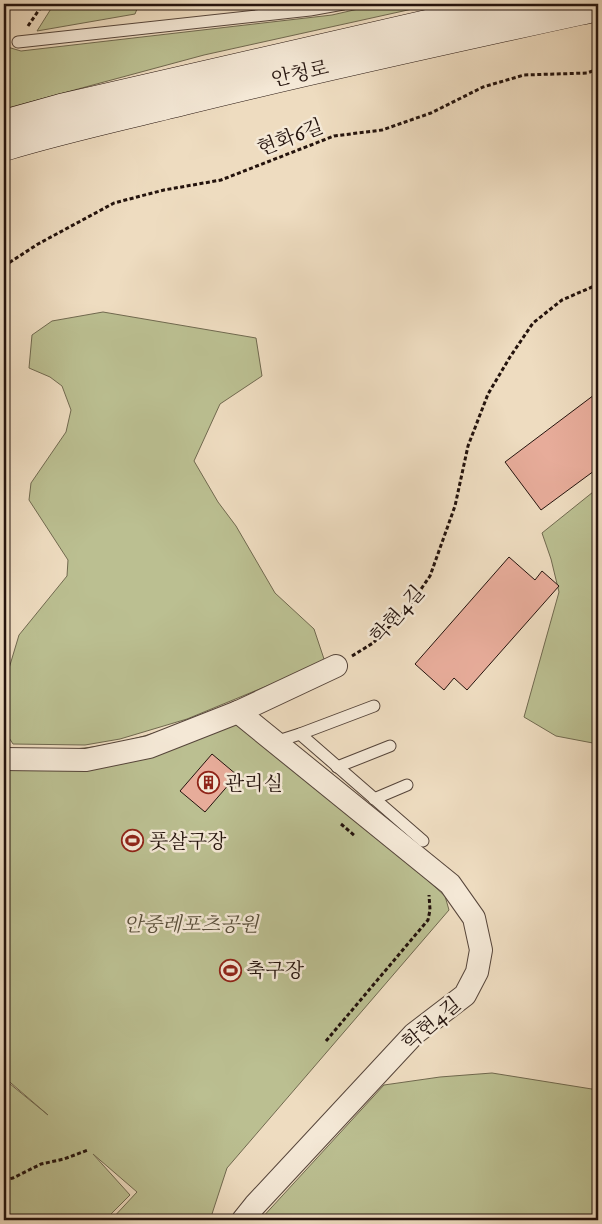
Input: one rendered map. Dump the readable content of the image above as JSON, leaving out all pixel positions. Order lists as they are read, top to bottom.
{
  "streets": {
    "street": ["안청로", "학현4길"],
    "path": ["현화6길"]
  },
  "parks": ["안중레포츠공원"],
  "places": {
    "building": ["관리실"],
    "sports": ["풋살구장", "축구장"]
  }
}
